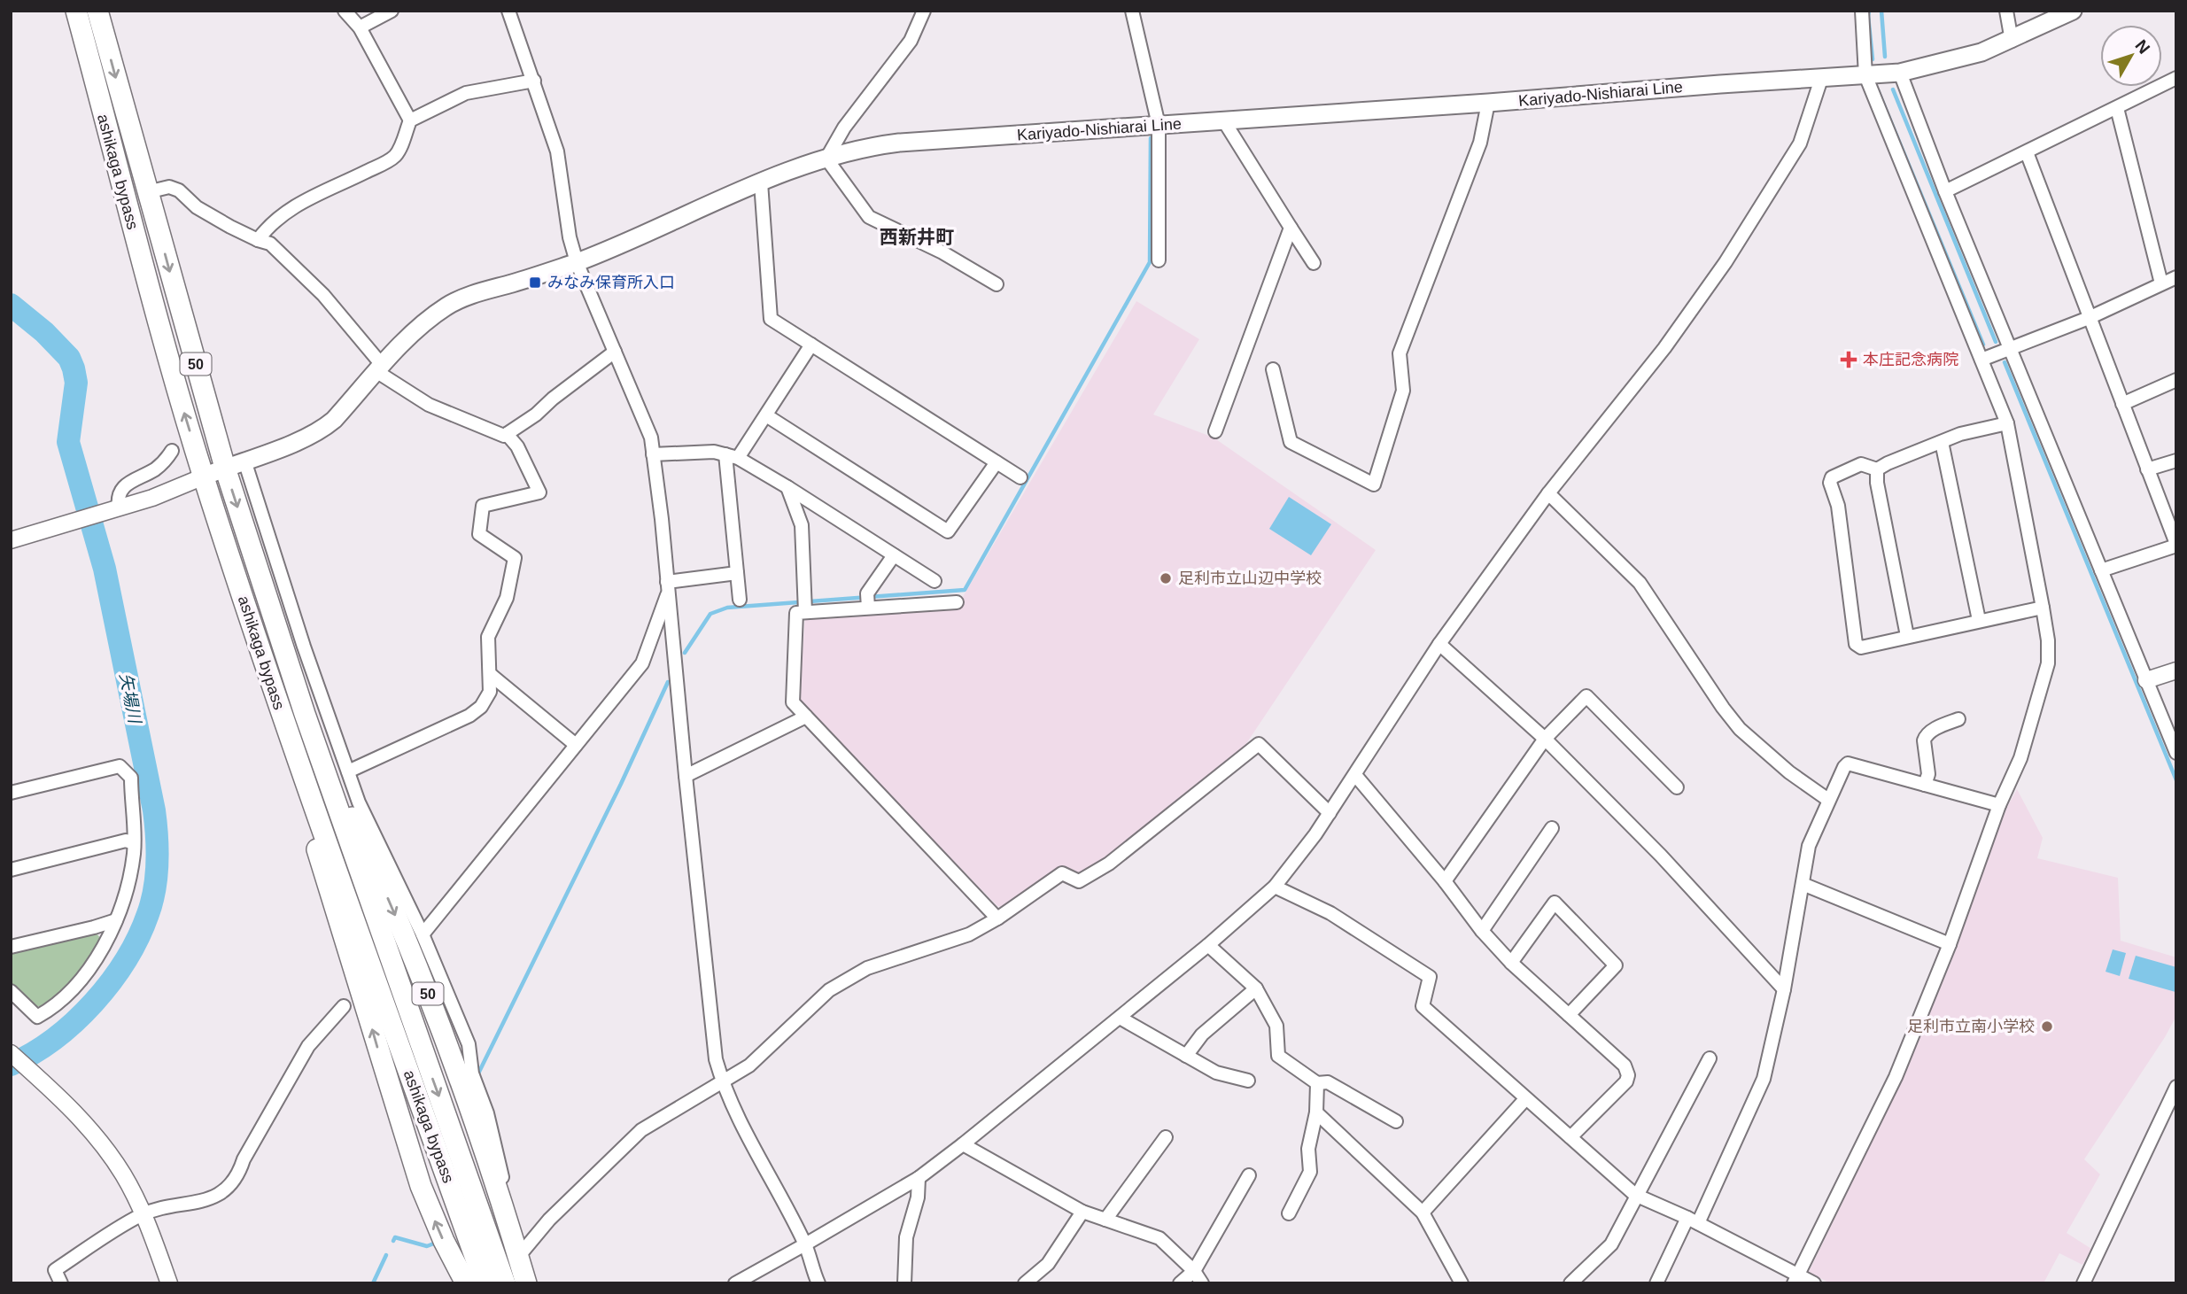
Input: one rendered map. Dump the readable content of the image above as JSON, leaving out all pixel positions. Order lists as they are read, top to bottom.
{
  "streets": {
    "highway": ["ashikaga bypass", "50"],
    "main road": ["Kariyado-Nishiarai Line"]
  },
  "crossings": [
    ["Kariyado-Nishiarai Line", "ashikaga bypass"],
    ["ashikaga bypass", "50"]
  ],
  "districts": ["西新井町"],
  "water": ["矢場川"],
  "places": {
    "transit": ["みなみ保育所入口"],
    "health": ["本庄記念病院"],
    "other": ["足利市立山辺中学校", "足利市立南小学校"]
  },
  "north": "top right"
}
